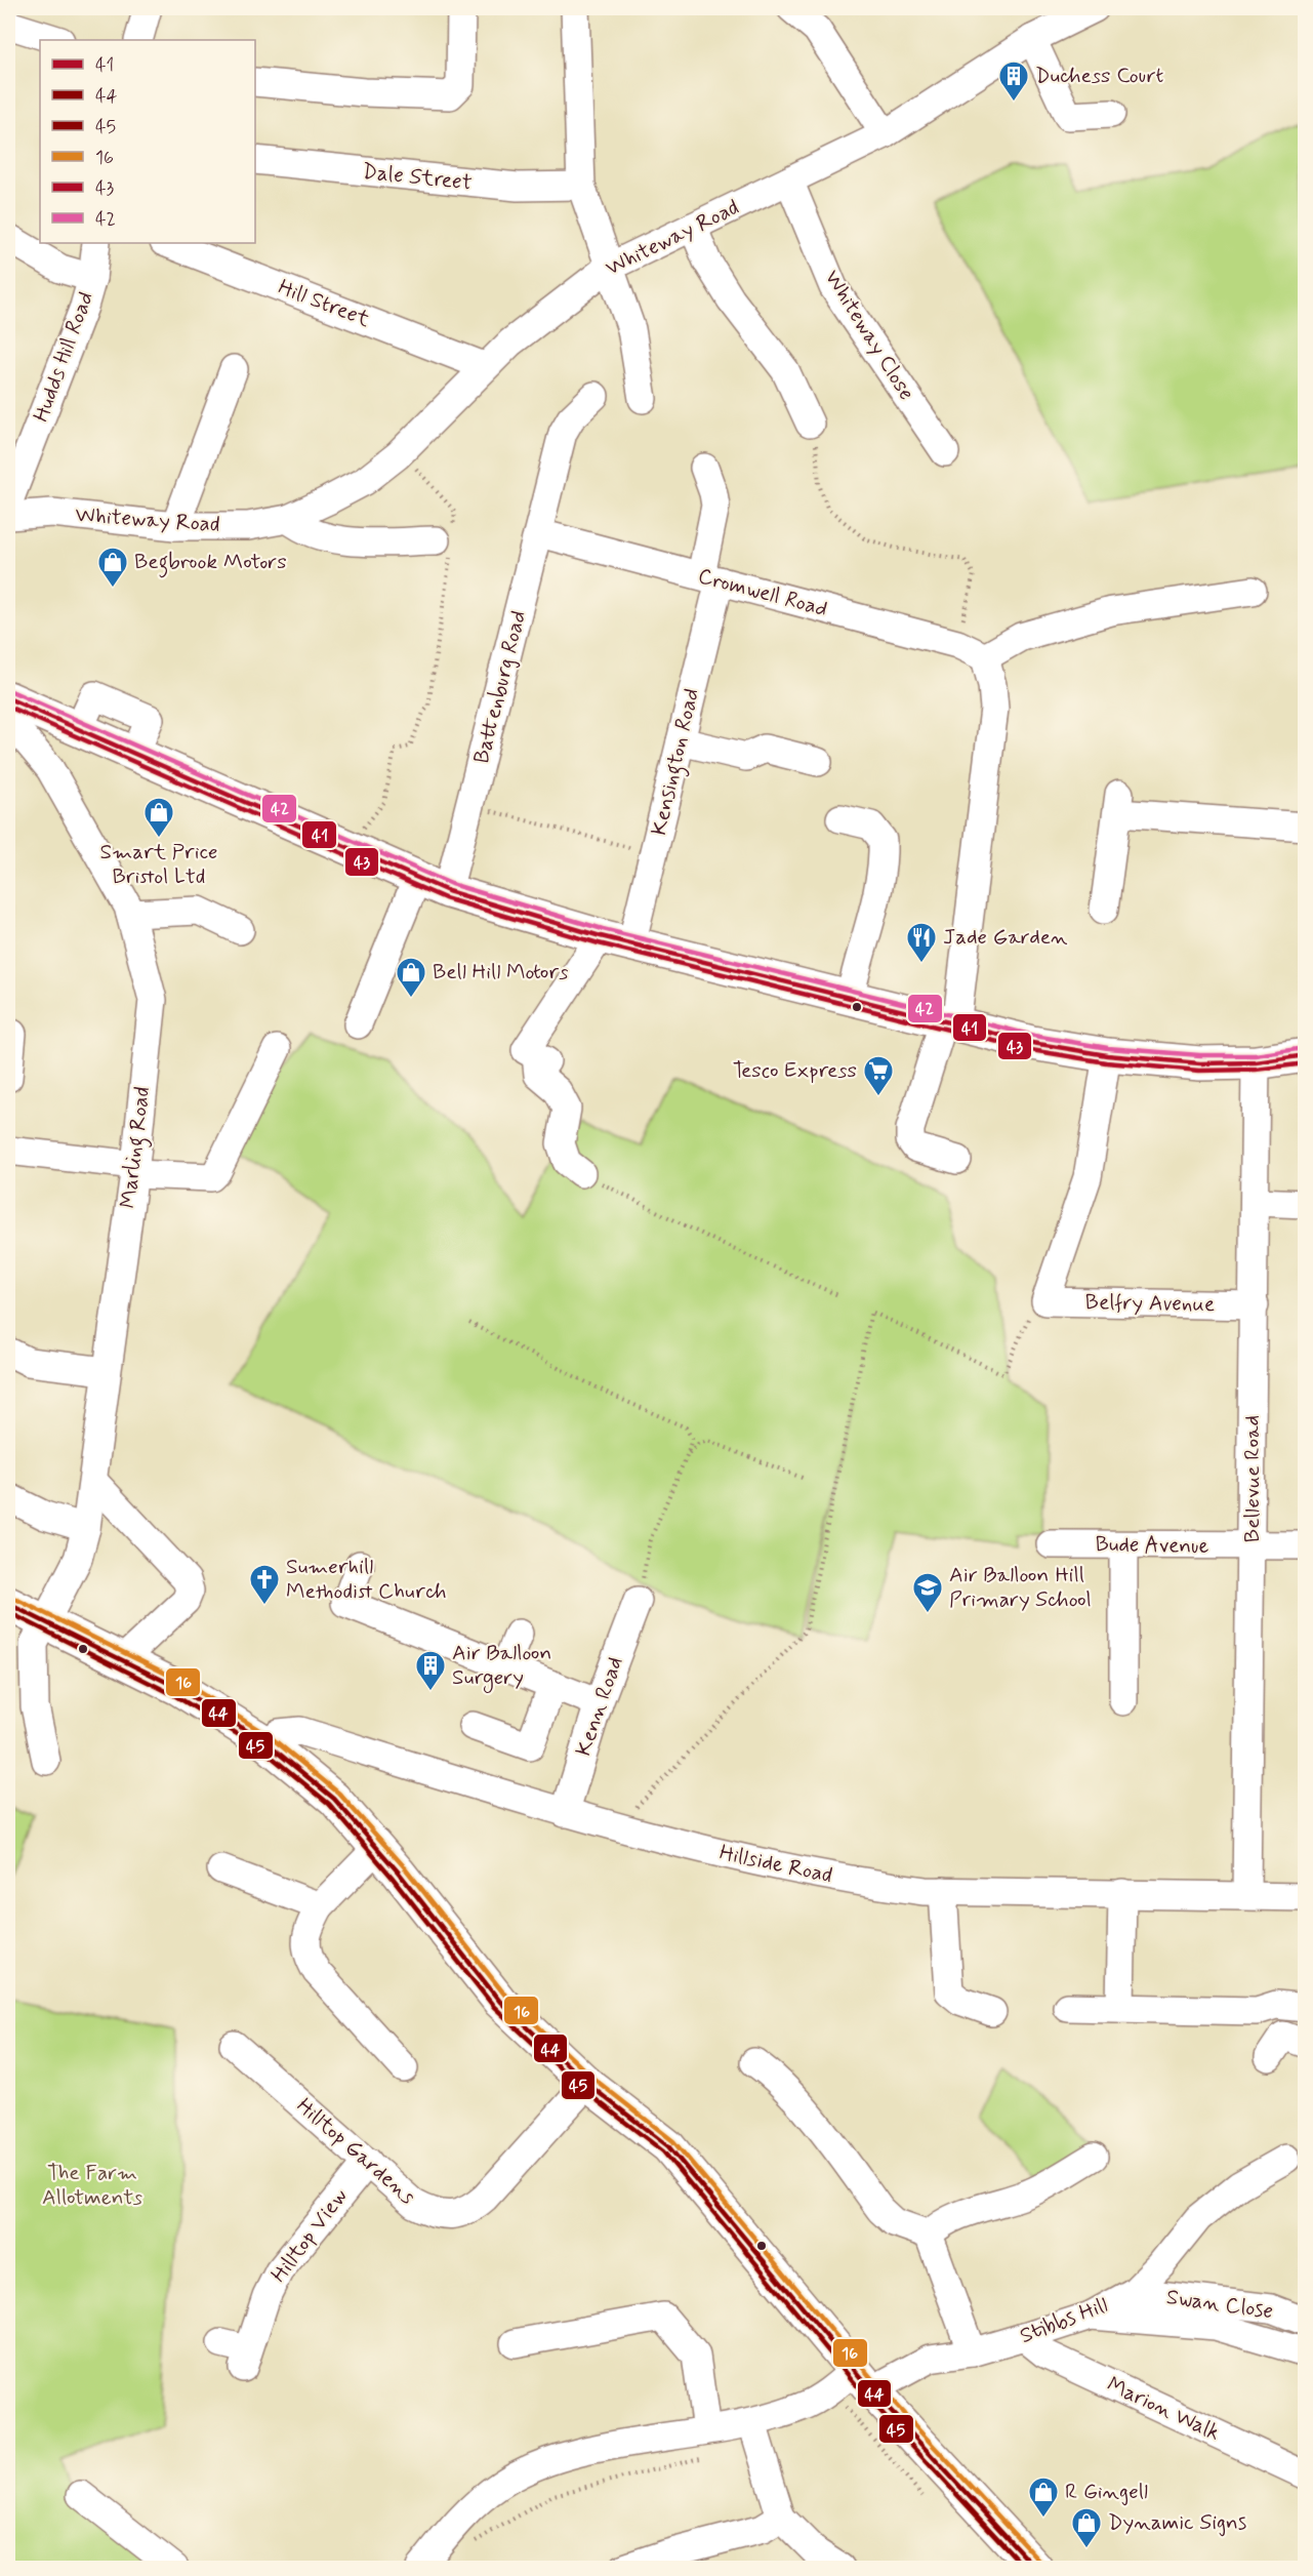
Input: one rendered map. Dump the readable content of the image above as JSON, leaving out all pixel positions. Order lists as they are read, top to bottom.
{
  "streets": {
    "street": [
      "Dale Street",
      "Whiteway Road",
      "Hill Street",
      "Whiteway Close",
      "Hudds Hill Road",
      "Cromwell Road",
      "Battenburg Road",
      "Kensington Road",
      "Marling Road",
      "Belfry Avenue",
      "Bellevue Road",
      "Bude Avenue",
      "Kenn Road",
      "Hillside Road",
      "Hilltop Gardens",
      "Hilltop View",
      "Swan Close",
      "Stibbs Hill",
      "Marion Walk"
    ]
  },
  "crossings": [
    ["Whiteway Road", "Hill Street"],
    ["Whiteway Road", "Whiteway Close"],
    ["Cromwell Road", "Battenburg Road"],
    ["Cromwell Road", "Kensington Road"],
    ["Belfry Avenue", "Bellevue Road"],
    ["Bellevue Road", "Bude Avenue"],
    ["Bellevue Road", "Hillside Road"],
    ["Kenn Road", "Hillside Road"],
    ["Hilltop Gardens", "Hilltop View"],
    ["Swan Close", "Stibbs Hill"],
    ["Stibbs Hill", "Marion Walk"]
  ],
  "parks": ["The Farm Allotments"],
  "places": {
    "building": ["Duchess Court", "Air Balloon Surgery"],
    "shop": [
      "Begbrook Motors",
      "Smart Price Bristol Ltd",
      "Bell Hill Motors",
      "R Gingell",
      "Dynamic Signs"
    ],
    "restaurant": ["Jade Garden"],
    "supermarket": ["Tesco Express"],
    "church": ["Sumerhill Methodist Church"],
    "school or university": ["Air Balloon Hill Primary School"]
  },
  "lines": [
    "transit line 42",
    "transit line 41",
    "transit line 43",
    "transit line 16",
    "transit line 44",
    "transit line 45"
  ],
  "legend": [
    "41",
    "44",
    "45",
    "16",
    "43",
    "42"
  ]
}
